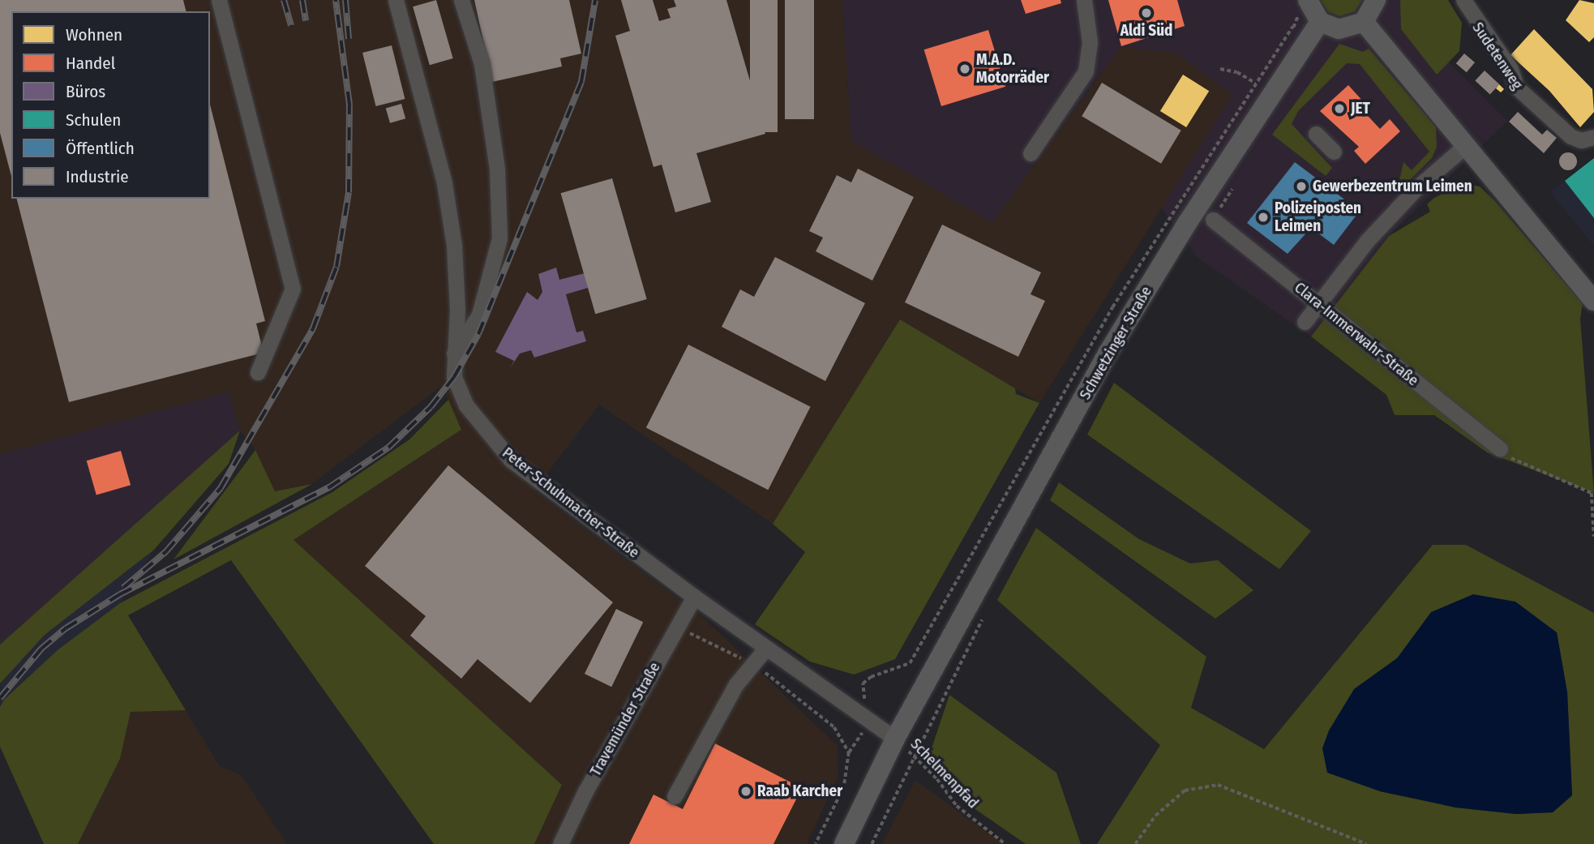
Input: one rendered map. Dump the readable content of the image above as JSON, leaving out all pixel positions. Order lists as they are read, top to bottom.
{
  "streets": {
    "main road": ["Schwetzinger Straße"],
    "street": [
      "Sudetenweg",
      "Clara-Immerwahr-Straße",
      "Peter-Schuhmacher-Straße",
      "Travemünder Straße"
    ],
    "path": ["Schelmenpfad"]
  },
  "crossings": [
    ["Schwetzinger Straße", "Peter-Schuhmacher-Straße"],
    ["Schwetzinger Straße", "Schelmenpfad"],
    ["Peter-Schuhmacher-Straße", "Travemünder Straße"],
    ["Peter-Schuhmacher-Straße", "Schelmenpfad"]
  ],
  "places": [
    "Aldi Süd",
    "M.A.D. Motorräder",
    "JET",
    "Gewerbezentrum Leimen",
    "Polizeiposten Leimen",
    "Raab Karcher"
  ],
  "legend": [
    "Wohnen",
    "Handel",
    "Büros",
    "Schulen",
    "Öffentlich",
    "Industrie"
  ]
}
